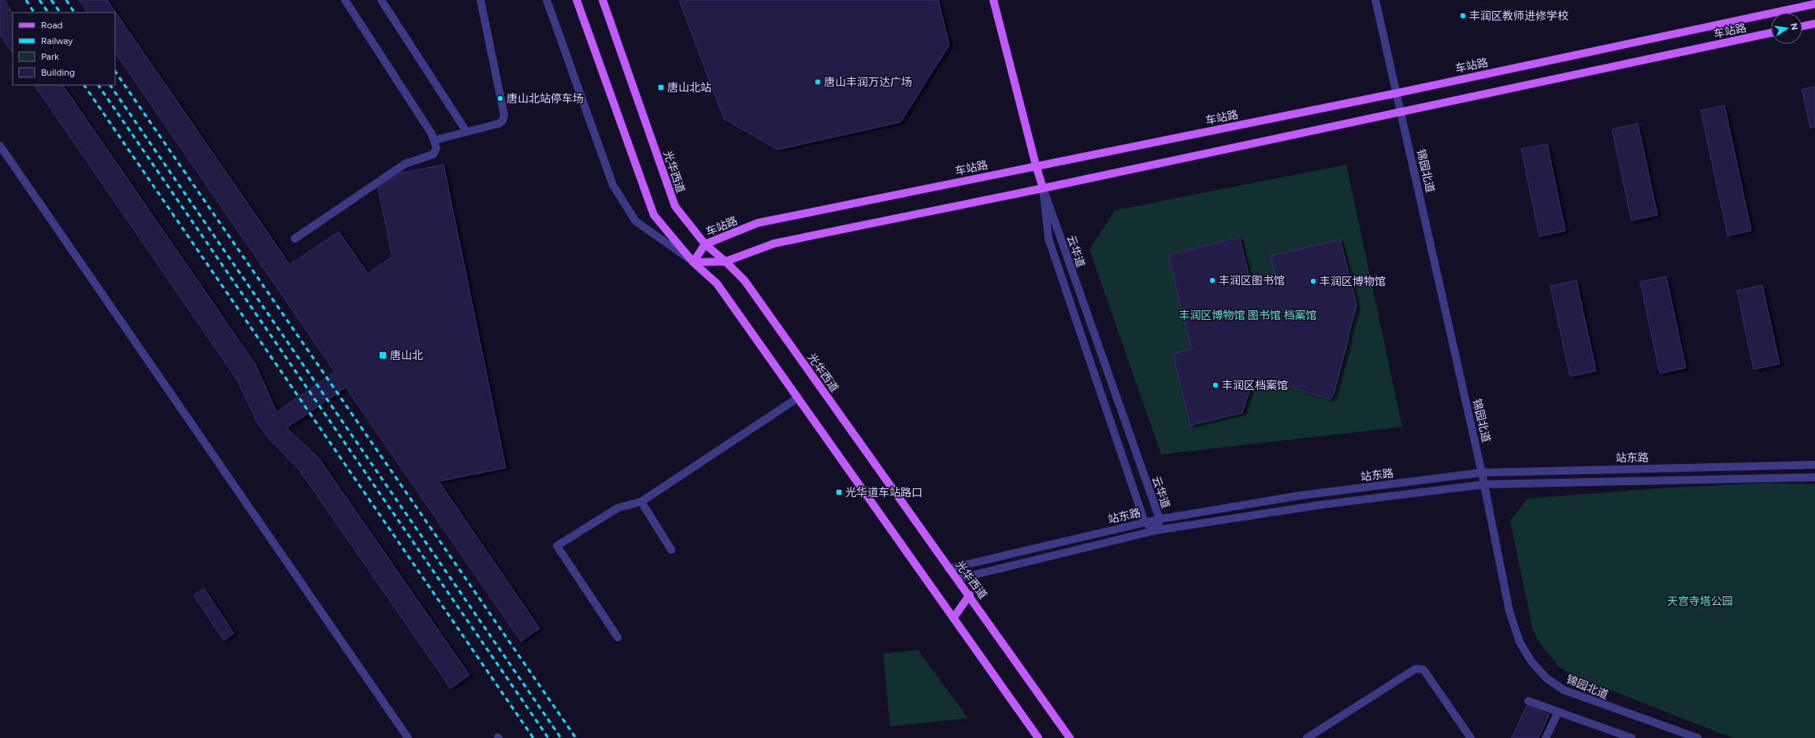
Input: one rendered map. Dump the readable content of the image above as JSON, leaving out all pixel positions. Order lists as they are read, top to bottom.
{
  "streets": {
    "main road": ["车站路", "光华西道", "云华道"],
    "street": ["锦园北道", "站东路"]
  },
  "crossings": [
    ["车站路", "锦园北道"],
    ["车站路", "光华西道"],
    ["车站路", "云华道"],
    ["锦园北道", "站东路"],
    ["光华西道", "站东路"],
    ["云华道", "站东路"]
  ],
  "parks": ["丰润区博物馆 图书馆 档案馆", "天宫寺塔公园"],
  "places": {
    "other": [
      "丰润区教师进修学校",
      "唐山丰润万达广场",
      "唐山北站停车场",
      "丰润区图书馆",
      "丰润区博物馆",
      "丰润区档案馆"
    ],
    "transit": ["唐山北站", "唐山北", "光华道车站路口"]
  },
  "legend": [
    "Road",
    "Railway",
    "Park",
    "Building"
  ],
  "north": "right"
}
